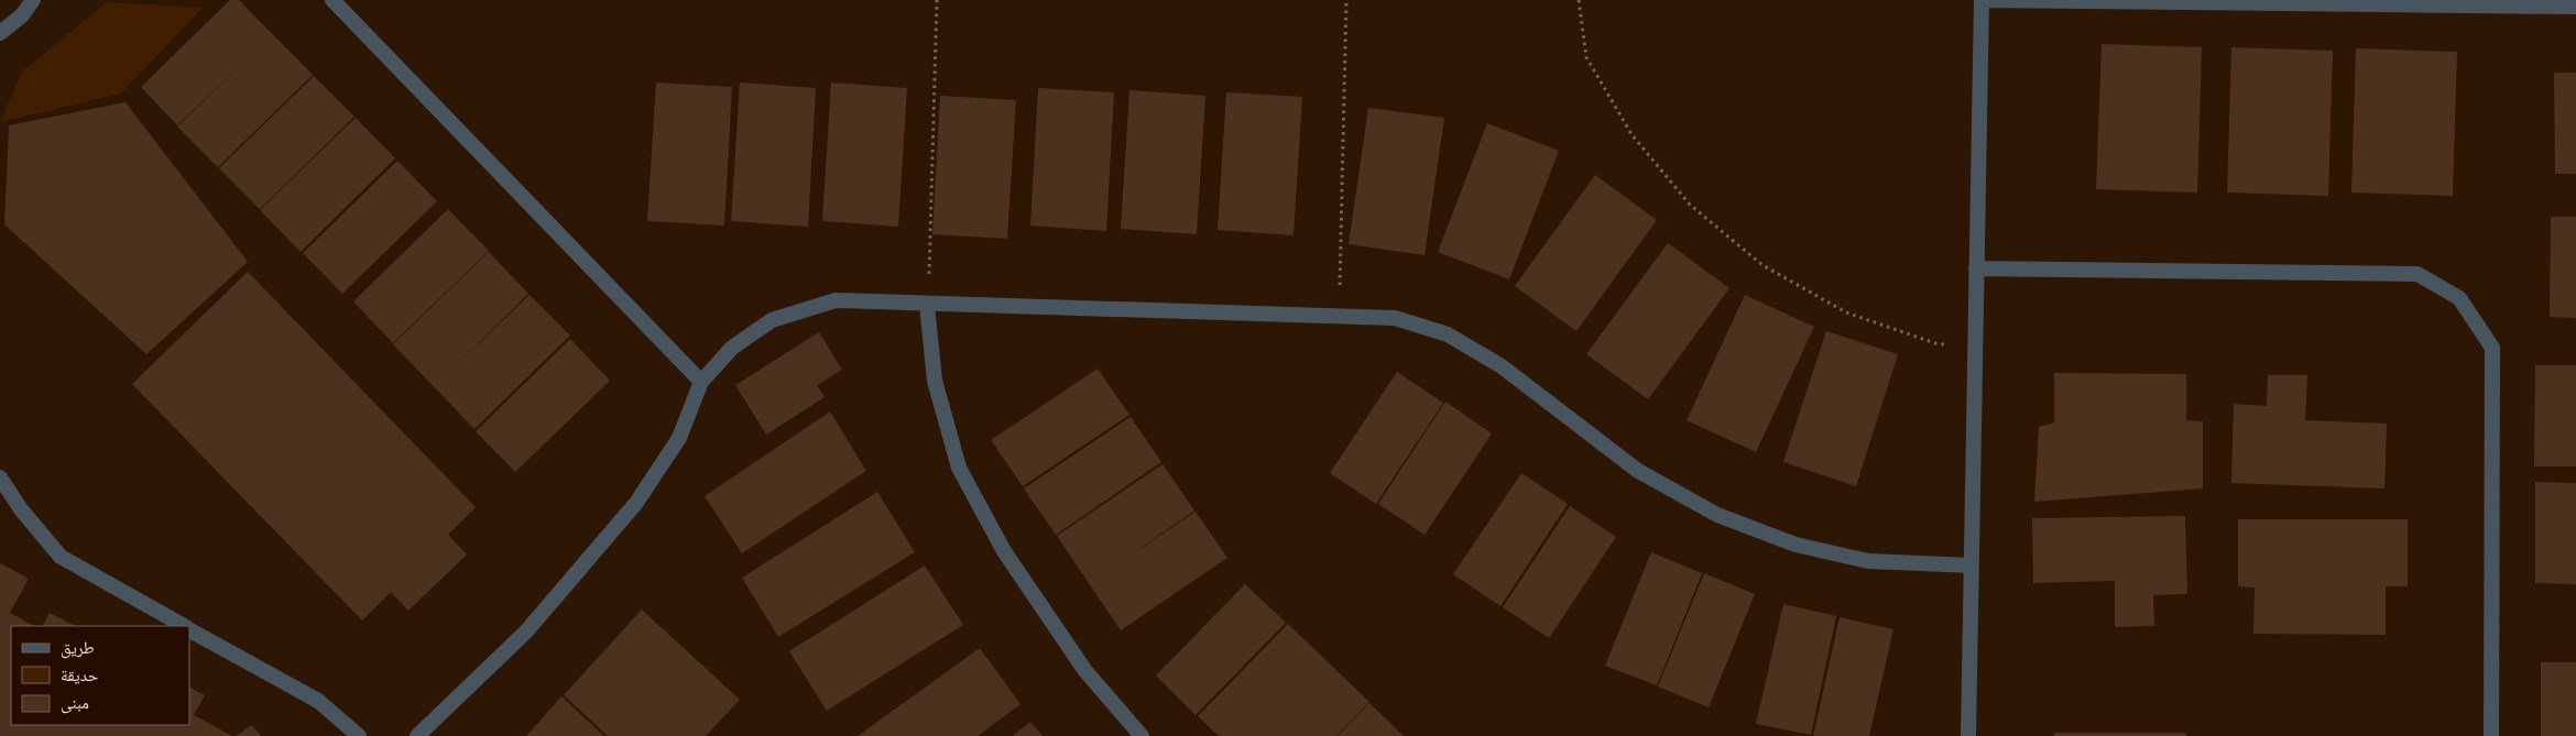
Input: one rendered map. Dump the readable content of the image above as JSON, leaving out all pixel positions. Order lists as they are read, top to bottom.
{
  "legend": ["طريق", "حديقة", "مبنى"]
}
